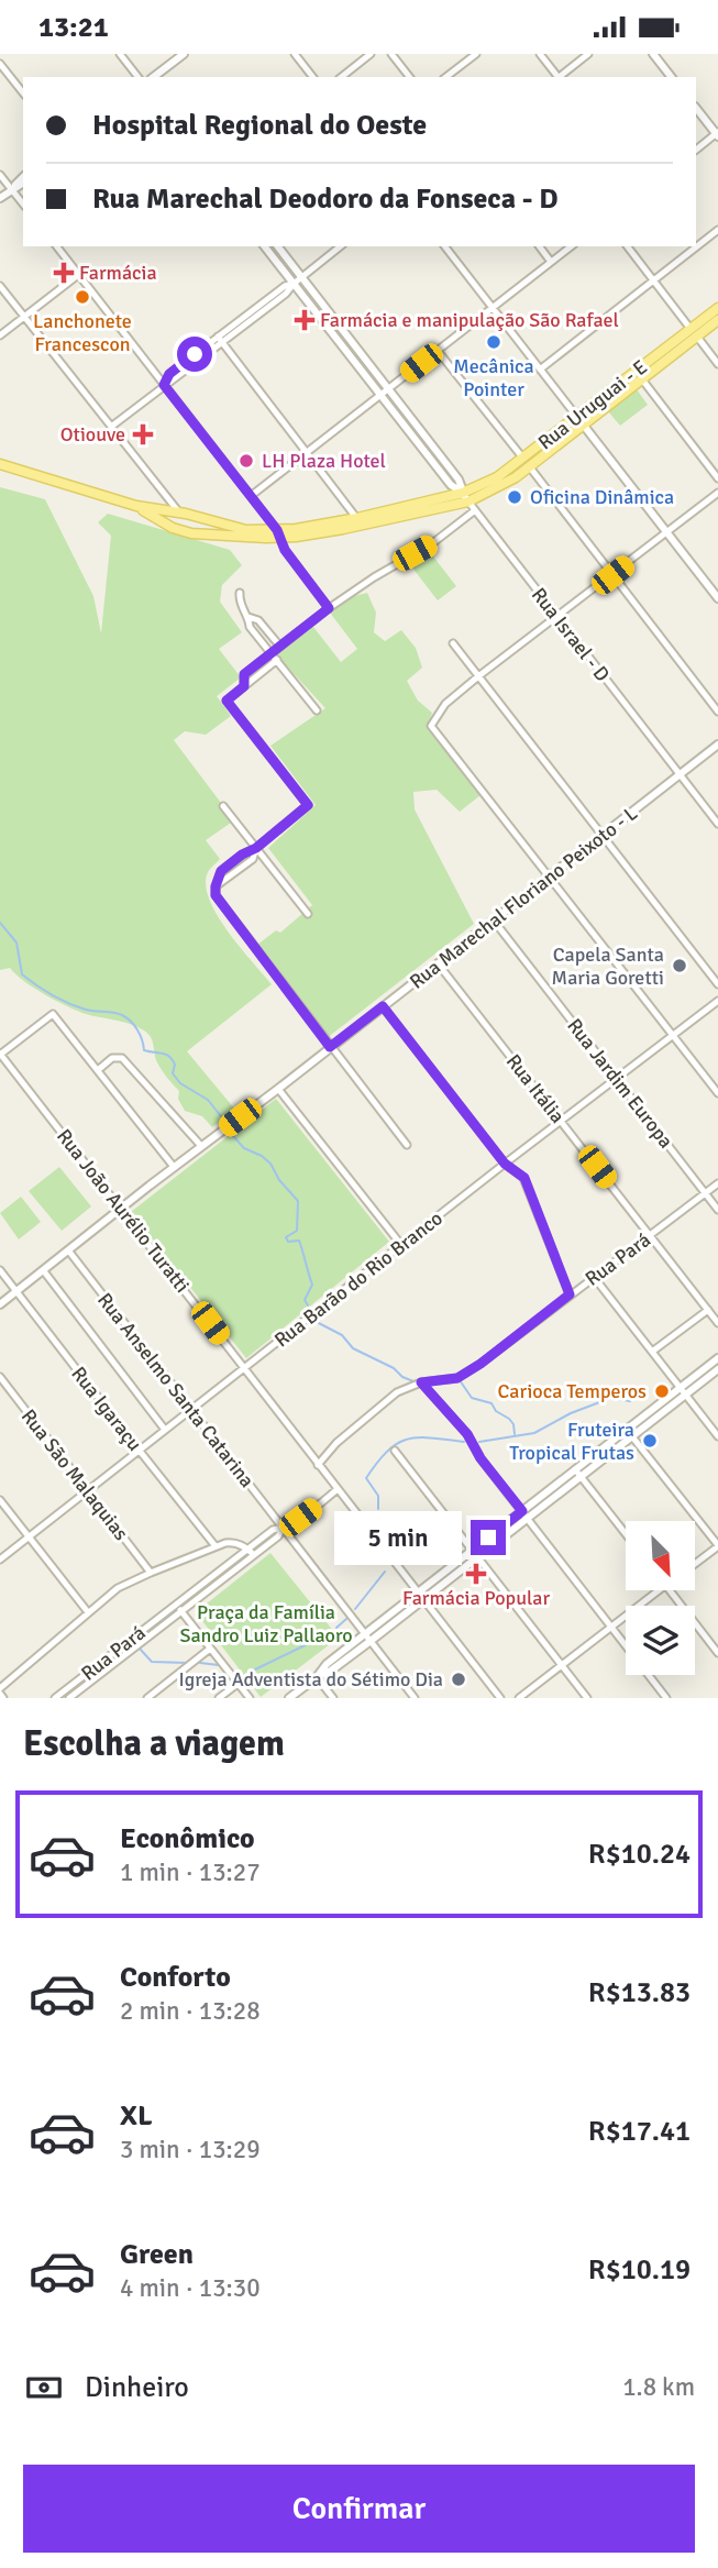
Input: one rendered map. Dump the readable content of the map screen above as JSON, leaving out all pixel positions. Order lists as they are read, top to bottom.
{
  "streets": {
    "main road": ["Rua Uruguai - E"],
    "street": [
      "Rua Israel - D",
      "Rua Marechal Floriano Peixoto - L",
      "Rua Jardim Europa",
      "Rua Itália",
      "Rua João Aurélio Turatti",
      "Rua Pará",
      "Rua Barão do Rio Branco",
      "Rua Anselmo Santa Catarina",
      "Rua Igaraçu",
      "Rua São Malaquias"
    ]
  },
  "crossings": [
    ["Rua Uruguai - E", "Rua Israel - D"],
    ["Rua Israel - D", "Rua Marechal Floriano Peixoto - L"],
    ["Rua Marechal Floriano Peixoto - L", "Rua Jardim Europa"],
    ["Rua Marechal Floriano Peixoto - L", "Rua Itália"],
    ["Rua Marechal Floriano Peixoto - L", "Rua João Aurélio Turatti"],
    ["Rua Marechal Floriano Peixoto - L", "Rua Anselmo Santa Catarina"],
    ["Rua Marechal Floriano Peixoto - L", "Rua Igaraçu"],
    ["Rua Jardim Europa", "Rua Pará"],
    ["Rua Jardim Europa", "Rua Barão do Rio Branco"],
    ["Rua Itália", "Rua Pará"],
    ["Rua Itália", "Rua Barão do Rio Branco"],
    ["Rua João Aurélio Turatti", "Rua Pará"],
    ["Rua João Aurélio Turatti", "Rua Barão do Rio Branco"],
    ["Rua Pará", "Rua Anselmo Santa Catarina"],
    ["Rua Barão do Rio Branco", "Rua Anselmo Santa Catarina"],
    ["Rua Barão do Rio Branco", "Rua Igaraçu"],
    ["Rua Barão do Rio Branco", "Rua São Malaquias"]
  ],
  "parks": ["Praça da Família Sandro Luiz Pallaoro"],
  "places": {
    "health": [
      "Farmácia",
      "Farmácia e manipulação São Rafael",
      "Otiouve",
      "Farmácia Popular"
    ],
    "other": [
      "Lanchonete Francescon",
      "Mecânica Pointer",
      "LH Plaza Hotel",
      "Oficina Dinâmica",
      "Capela Santa Maria Goretti",
      "Carioca Temperos",
      "Fruteira Tropical Frutas",
      "Igreja Adventista do Sétimo Dia"
    ]
  },
  "north": "bottom right",
  "page": {
    "status": "13:21",
    "banner": ["Hospital Regional do Oeste", "Rua Marechal Deodoro da Fonseca - D"],
    "bubble": "5 min",
    "heading": "Escolha a viagem",
    "list": [
      {
        "name": "Econômico",
        "note": "1 min · 13:27",
        "value": "R$10.24"
      },
      {
        "name": "Conforto",
        "note": "2 min · 13:28",
        "value": "R$13.83"
      },
      {
        "name": "XL",
        "note": "3 min · 13:29",
        "value": "R$17.41"
      },
      {
        "name": "Green",
        "note": "4 min · 13:30",
        "value": "R$10.19"
      }
    ],
    "pay": ["Dinheiro", "1.8 km"],
    "buttons": "Confirmar"
  }
}
